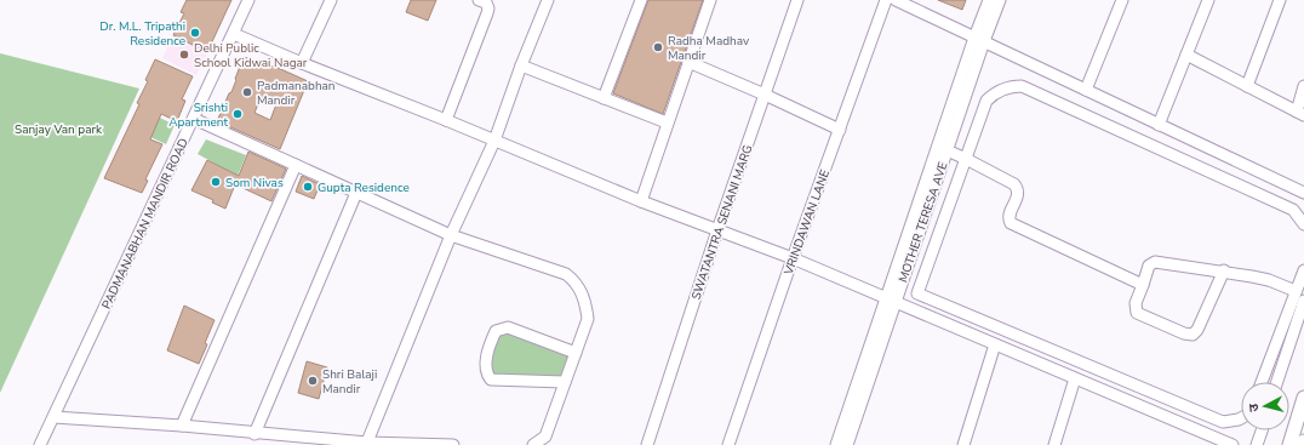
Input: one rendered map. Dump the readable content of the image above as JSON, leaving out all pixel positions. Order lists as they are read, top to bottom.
{
  "streets": {
    "street": ["SWATANTRA SENANI MARG", "VRINDAWAN LANE", "PADMANABHAN MANDIR ROAD"]
  },
  "parks": ["Sanjay Van park"],
  "places": [
    "Dr. M.L. Tripathi Residence",
    "Radha Madhav Mandir",
    "Delhi Public School Kidwai Nagar",
    "Padmanabhan Mandir",
    "Srishti Apartment",
    "Som Nivas",
    "Gupta Residence",
    "Shri Balaji Mandir"
  ],
  "north": "left"
}
